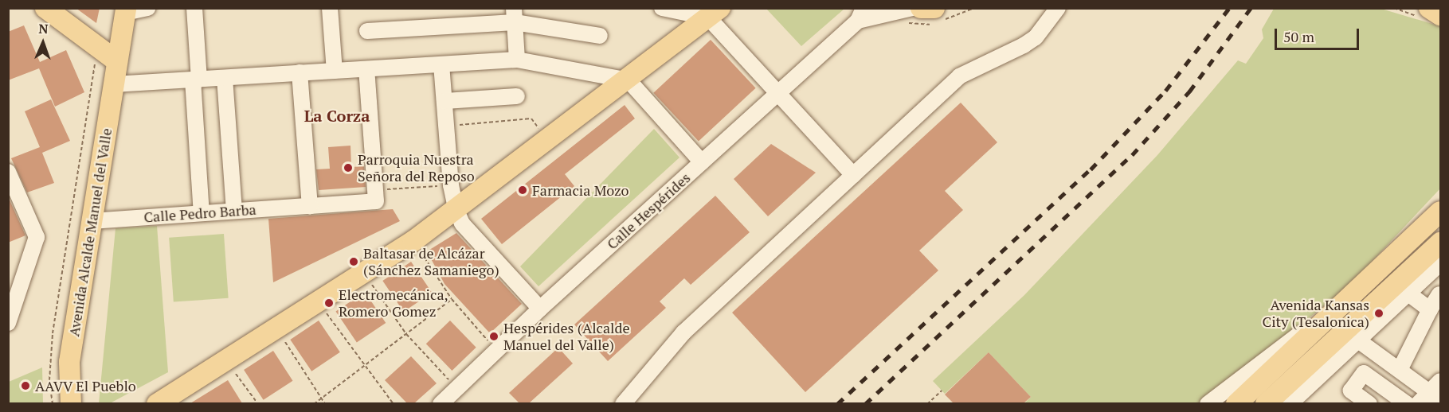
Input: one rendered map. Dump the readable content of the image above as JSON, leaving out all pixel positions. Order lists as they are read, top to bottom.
{
  "streets": {
    "main road": ["Avenida Alcalde Manuel del Valle"],
    "street": ["Calle Hespérides", "Calle Pedro Barba"]
  },
  "crossings": [
    ["Calle Pedro Barba", "Avenida Alcalde Manuel del Valle"]
  ],
  "districts": ["La Corza"],
  "places": [
    "Parroquia Nuestra Señora del Reposo",
    "Farmacia Mozo",
    "Baltasar de Alcázar (Sánchez Samaniego)",
    "Electromecánica, Romero Gomez",
    "Avenida Kansas City (Tesalonica)",
    "Hespérides (Alcalde Manuel del Valle)",
    "AAVV El Pueblo"
  ],
  "scale_bar": "50 m",
  "north": "top"
}
